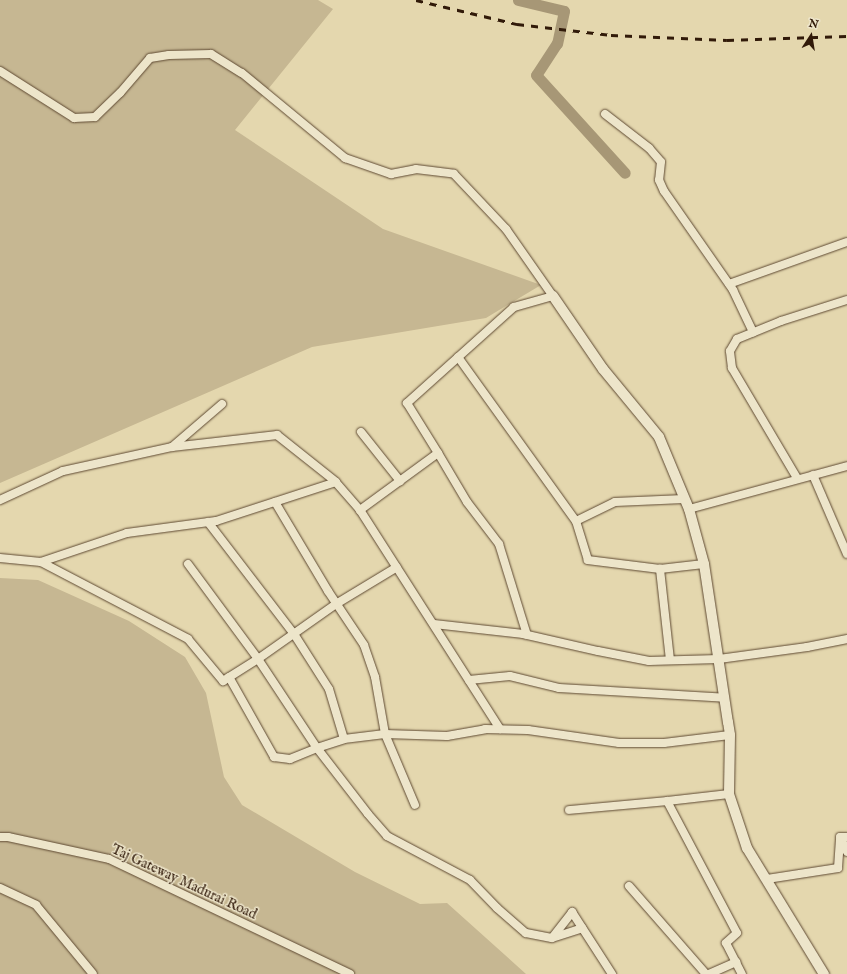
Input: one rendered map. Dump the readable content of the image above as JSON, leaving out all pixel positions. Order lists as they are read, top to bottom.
{
  "streets": {
    "street": ["Taj Gateway Madurai Road"]
  },
  "north": "top"
}
